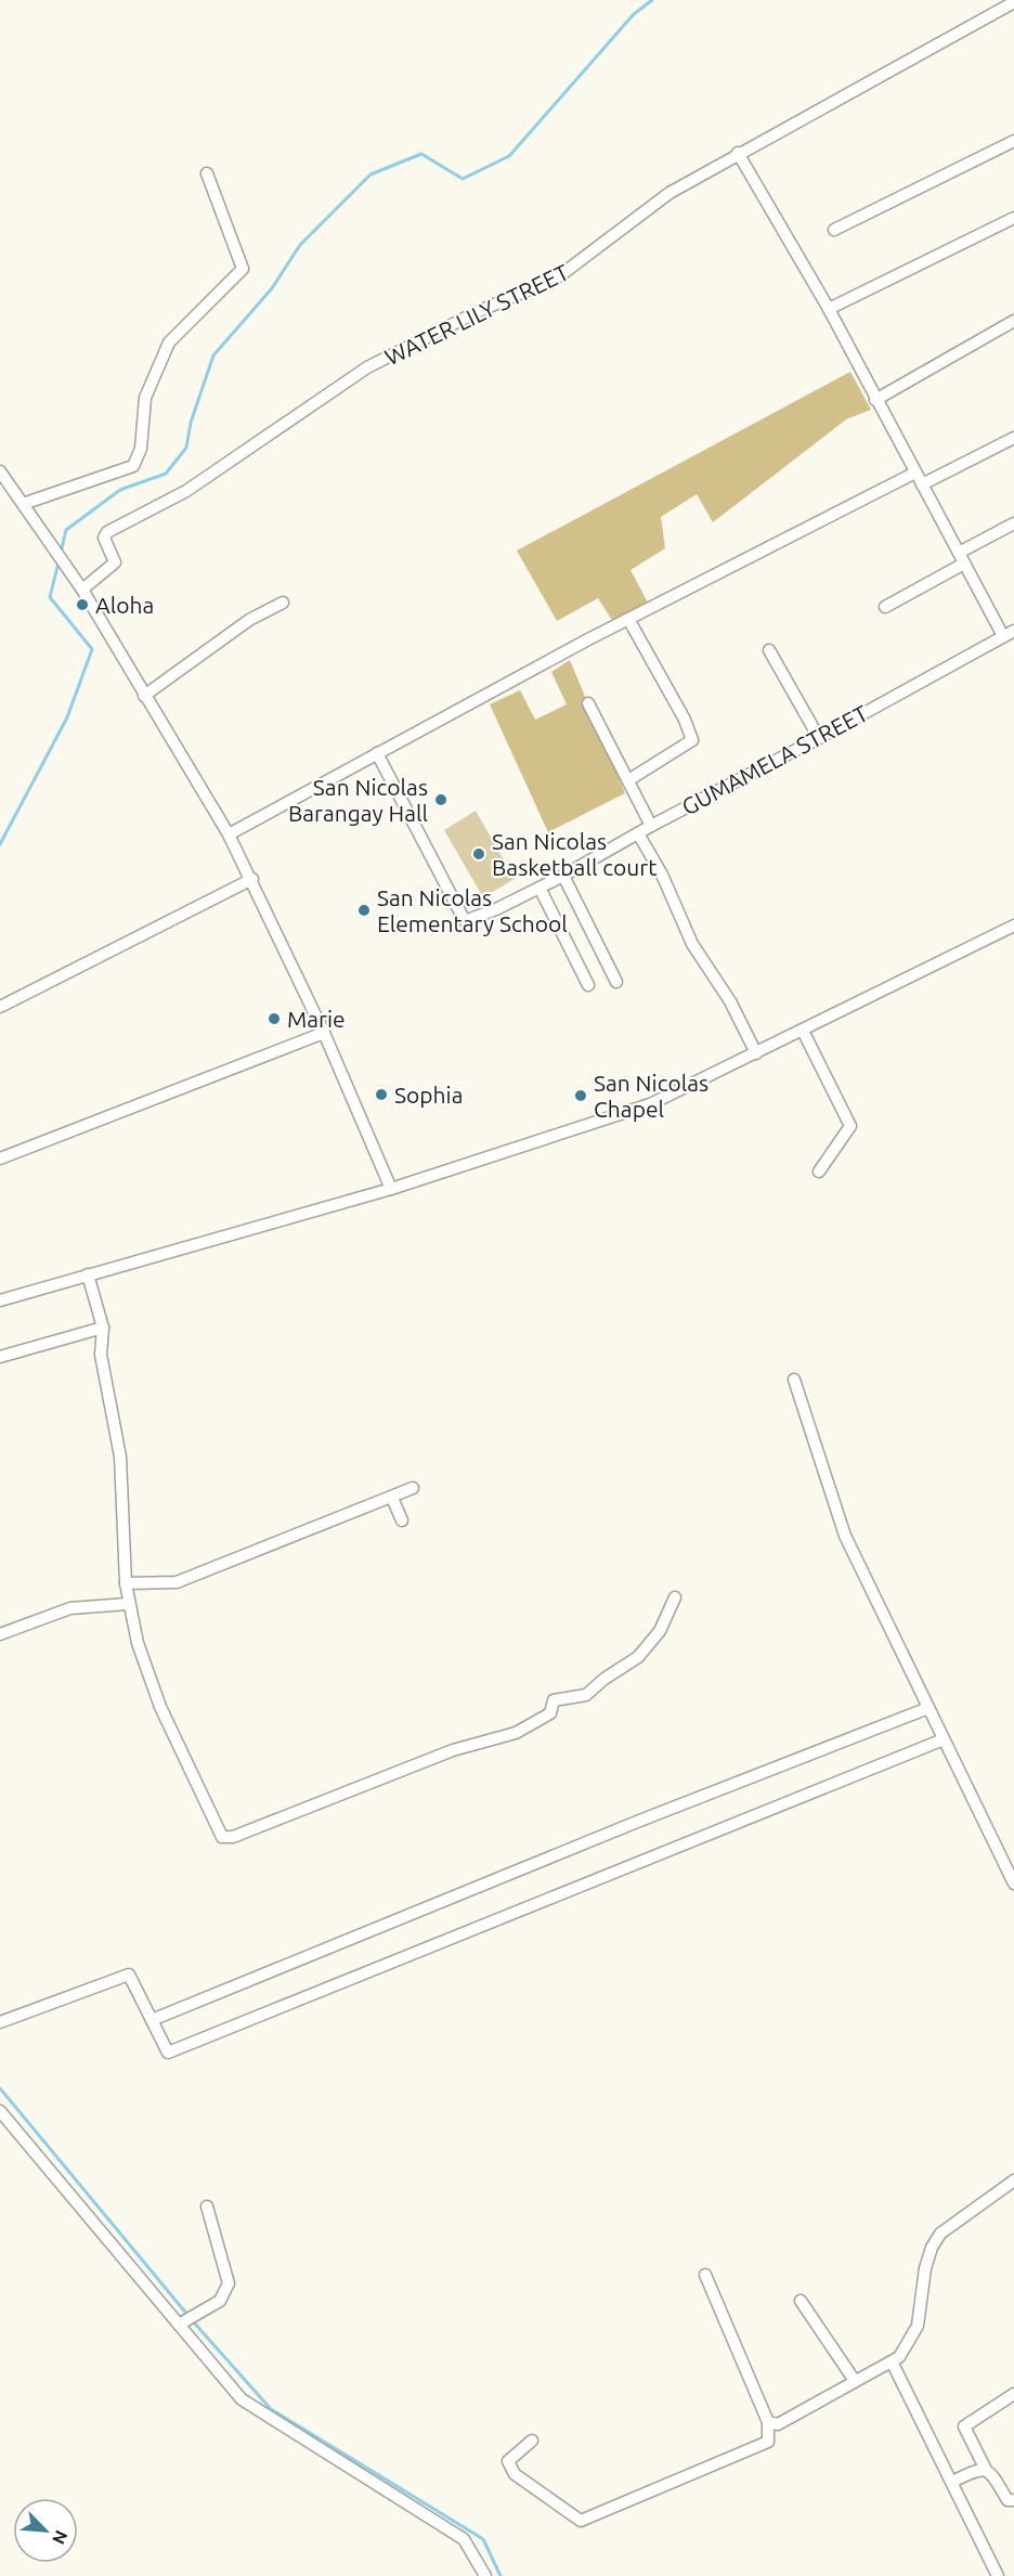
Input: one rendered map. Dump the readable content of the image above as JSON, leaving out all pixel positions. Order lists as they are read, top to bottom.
{
  "streets": {
    "street": ["WATER LILY STREET", "GUMAMELA STREET"]
  },
  "places": [
    "Aloha",
    "San Nicolas Barangay Hall",
    "San Nicolas Basketball court",
    "San Nicolas Elementary School",
    "Marie",
    "Sophia",
    "San Nicolas Chapel"
  ],
  "north": "bottom right"
}
